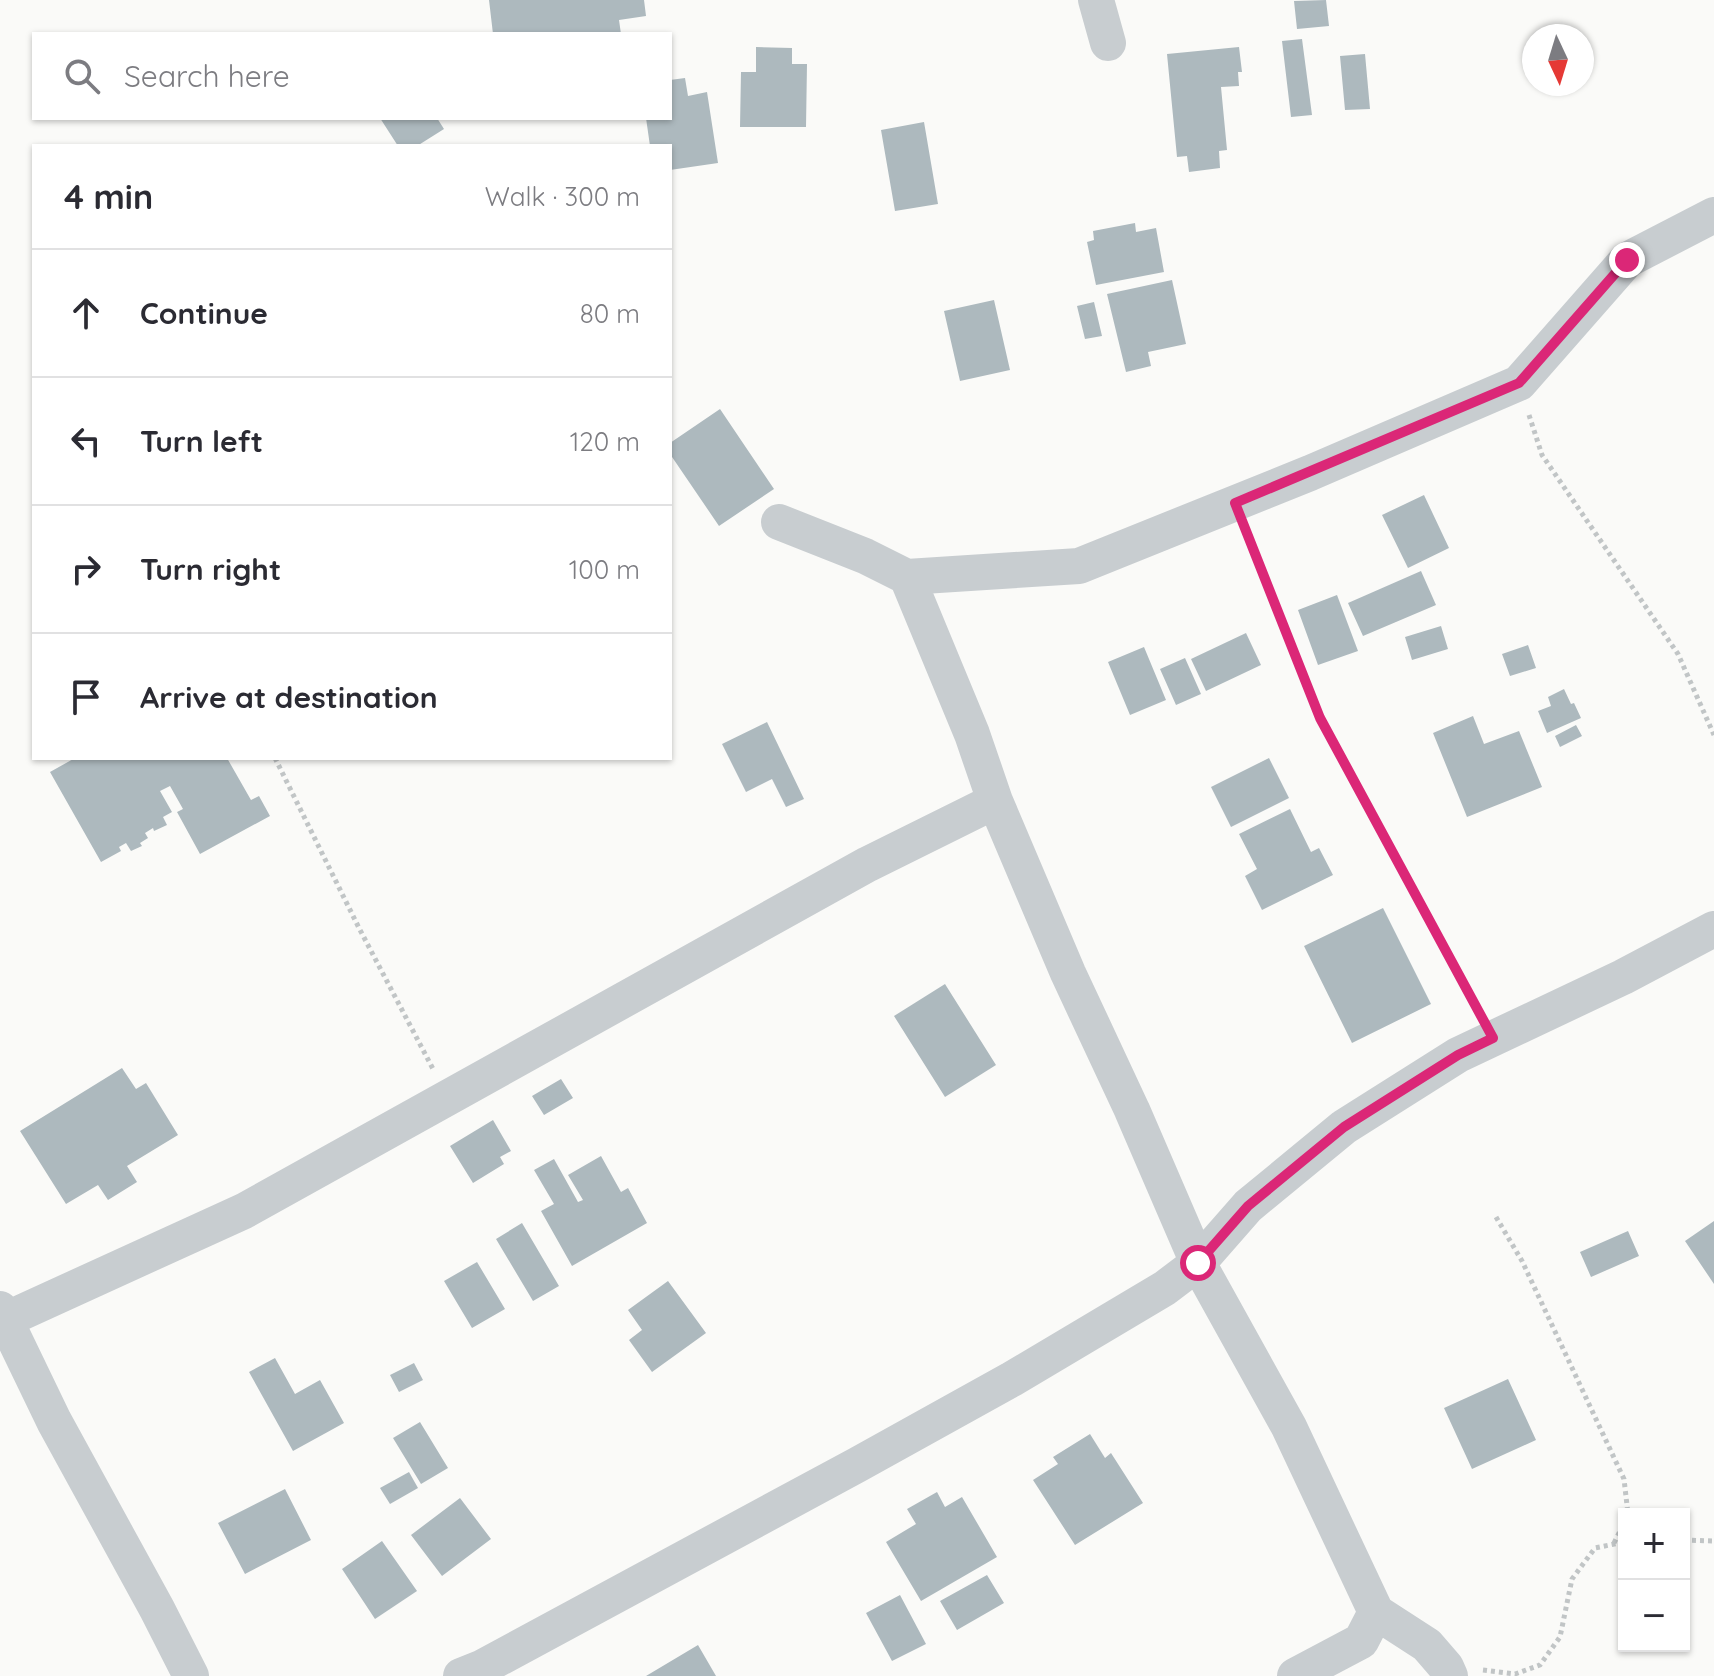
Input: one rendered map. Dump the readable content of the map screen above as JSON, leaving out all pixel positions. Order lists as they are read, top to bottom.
{
  "north": "bottom",
  "page": {
    "search": "Search here",
    "heading": ["4 min", "Walk · 300 m"],
    "list": [
      ["Continue", "80 m"],
      ["Turn left", "120 m"],
      ["Turn right", "100 m"],
      "Arrive at destination"
    ],
    "map_buttons": ["+", "−"]
  }
}
